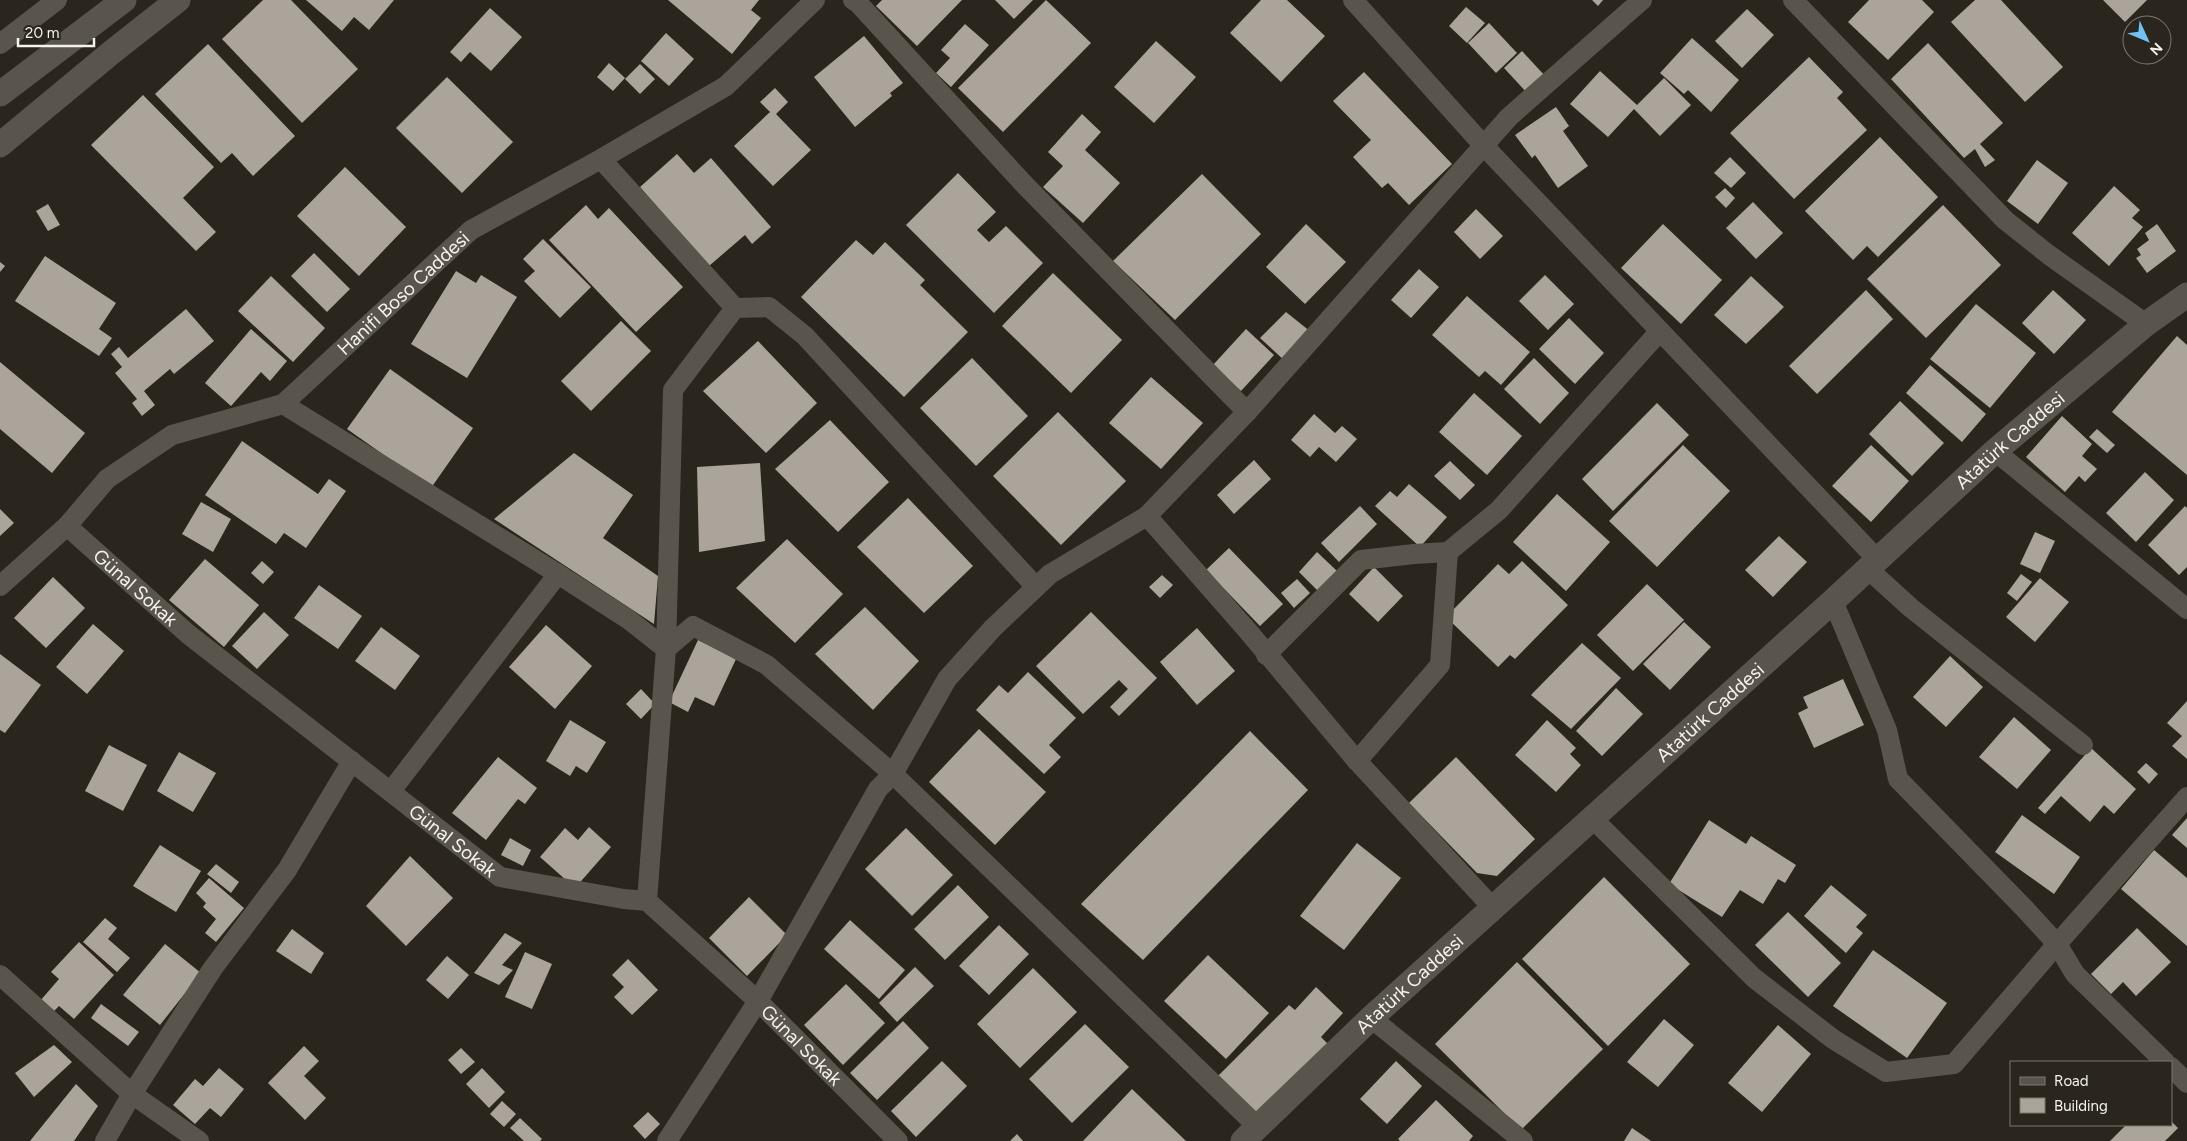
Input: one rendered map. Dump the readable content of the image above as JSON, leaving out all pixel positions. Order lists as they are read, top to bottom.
{
  "streets": {
    "street": ["Hanifi Boso Caddesi", "Atatürk Caddesi", "Günal Sokak"]
  },
  "crossings": [
    ["Hanifi Boso Caddesi", "Günal Sokak"]
  ],
  "legend": ["Road", "Building"],
  "scale_bar": "20 m",
  "north": "bottom right"
}
